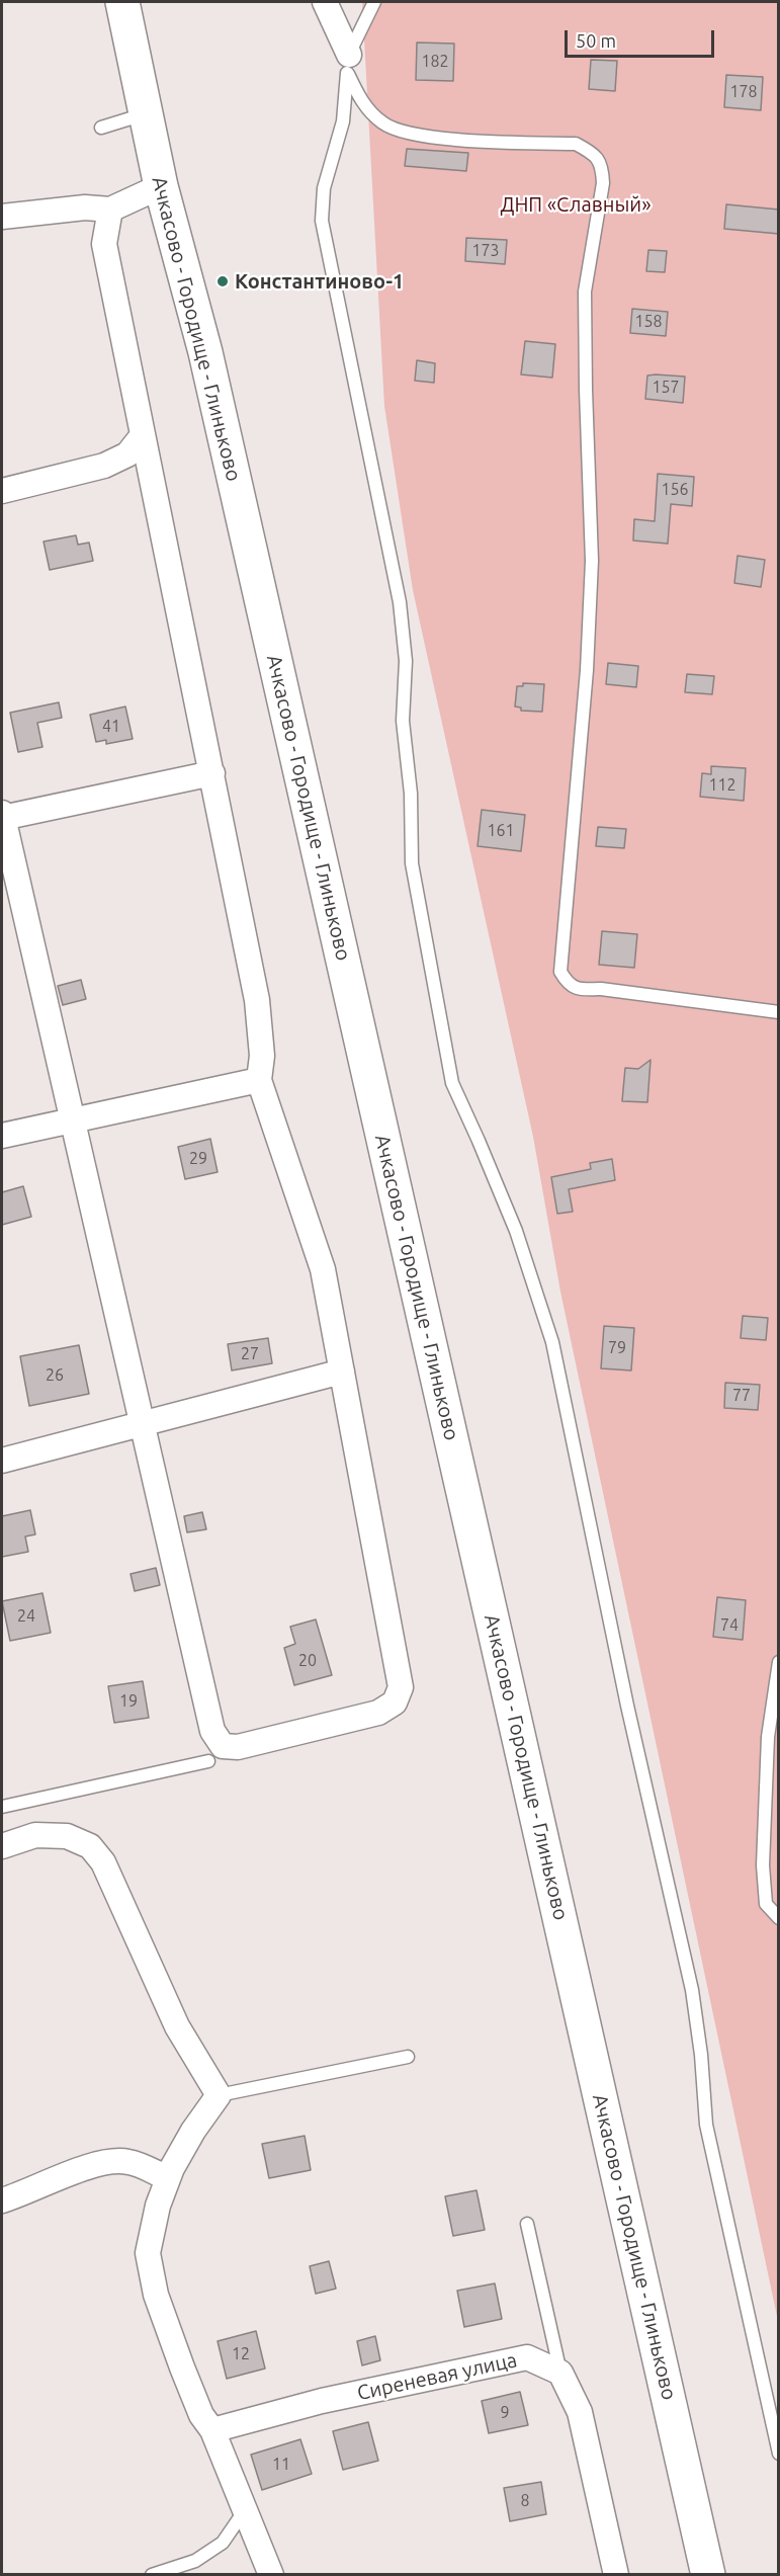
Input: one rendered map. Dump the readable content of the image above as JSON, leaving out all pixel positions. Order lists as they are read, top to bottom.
{
  "streets": {
    "street": ["Ачкасово - Городище - Глиньково", "Сиреневая улица"]
  },
  "parks": ["ДНП «Славный»"],
  "places": ["Константиново-1"],
  "house_numbers": [
    "182",
    "178",
    "173",
    "158",
    "157",
    "156",
    "41",
    "112",
    "161",
    "29",
    "79",
    "27",
    "26",
    "77",
    "24",
    "74",
    "20",
    "19",
    "12",
    "9",
    "11",
    "8"
  ],
  "scale_bar": "50 m"
}
